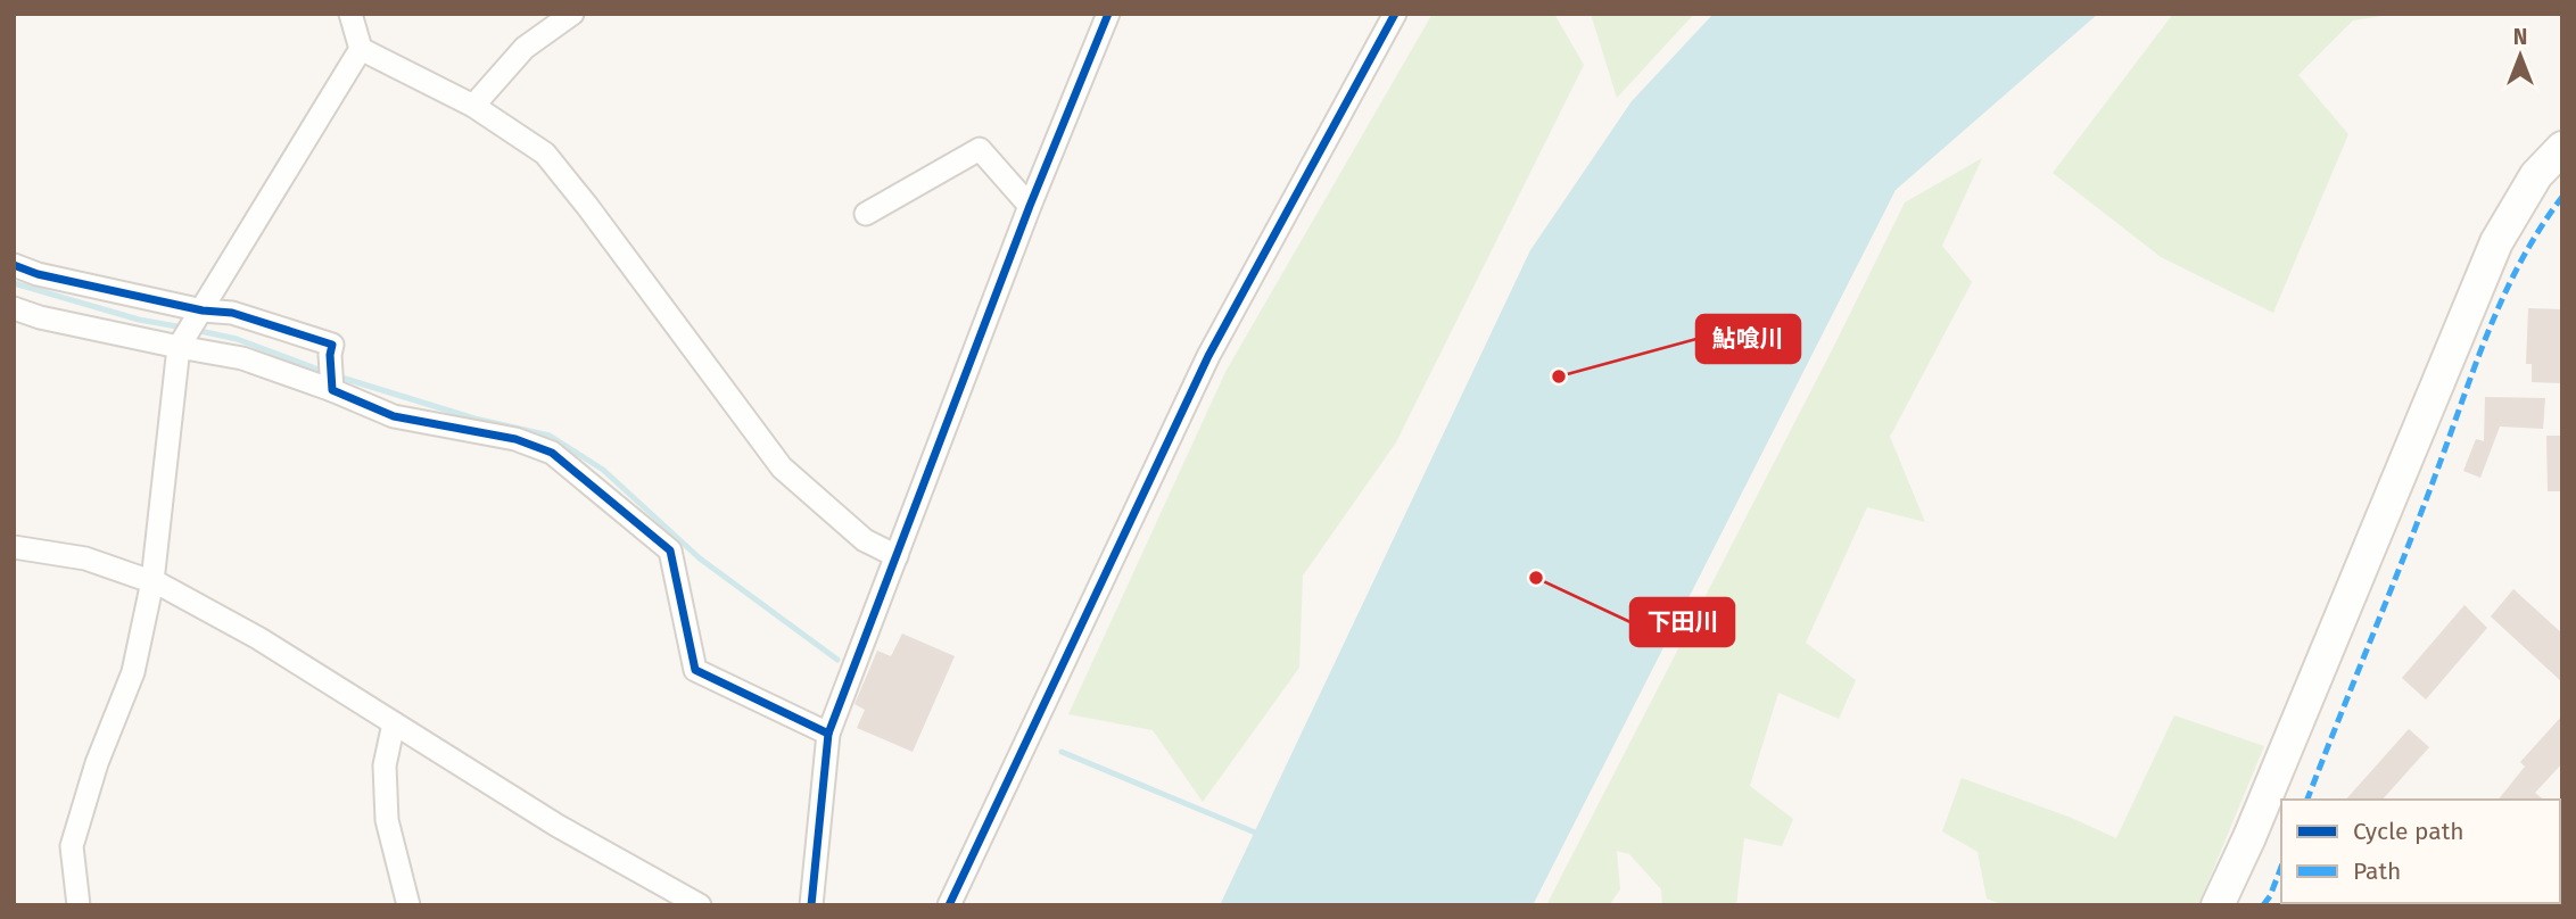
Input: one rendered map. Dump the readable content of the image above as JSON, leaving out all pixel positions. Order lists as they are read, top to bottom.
{
  "places": ["鮎喰川", "下田川"],
  "legend": ["Cycle path", "Path"],
  "north": "top"
}
